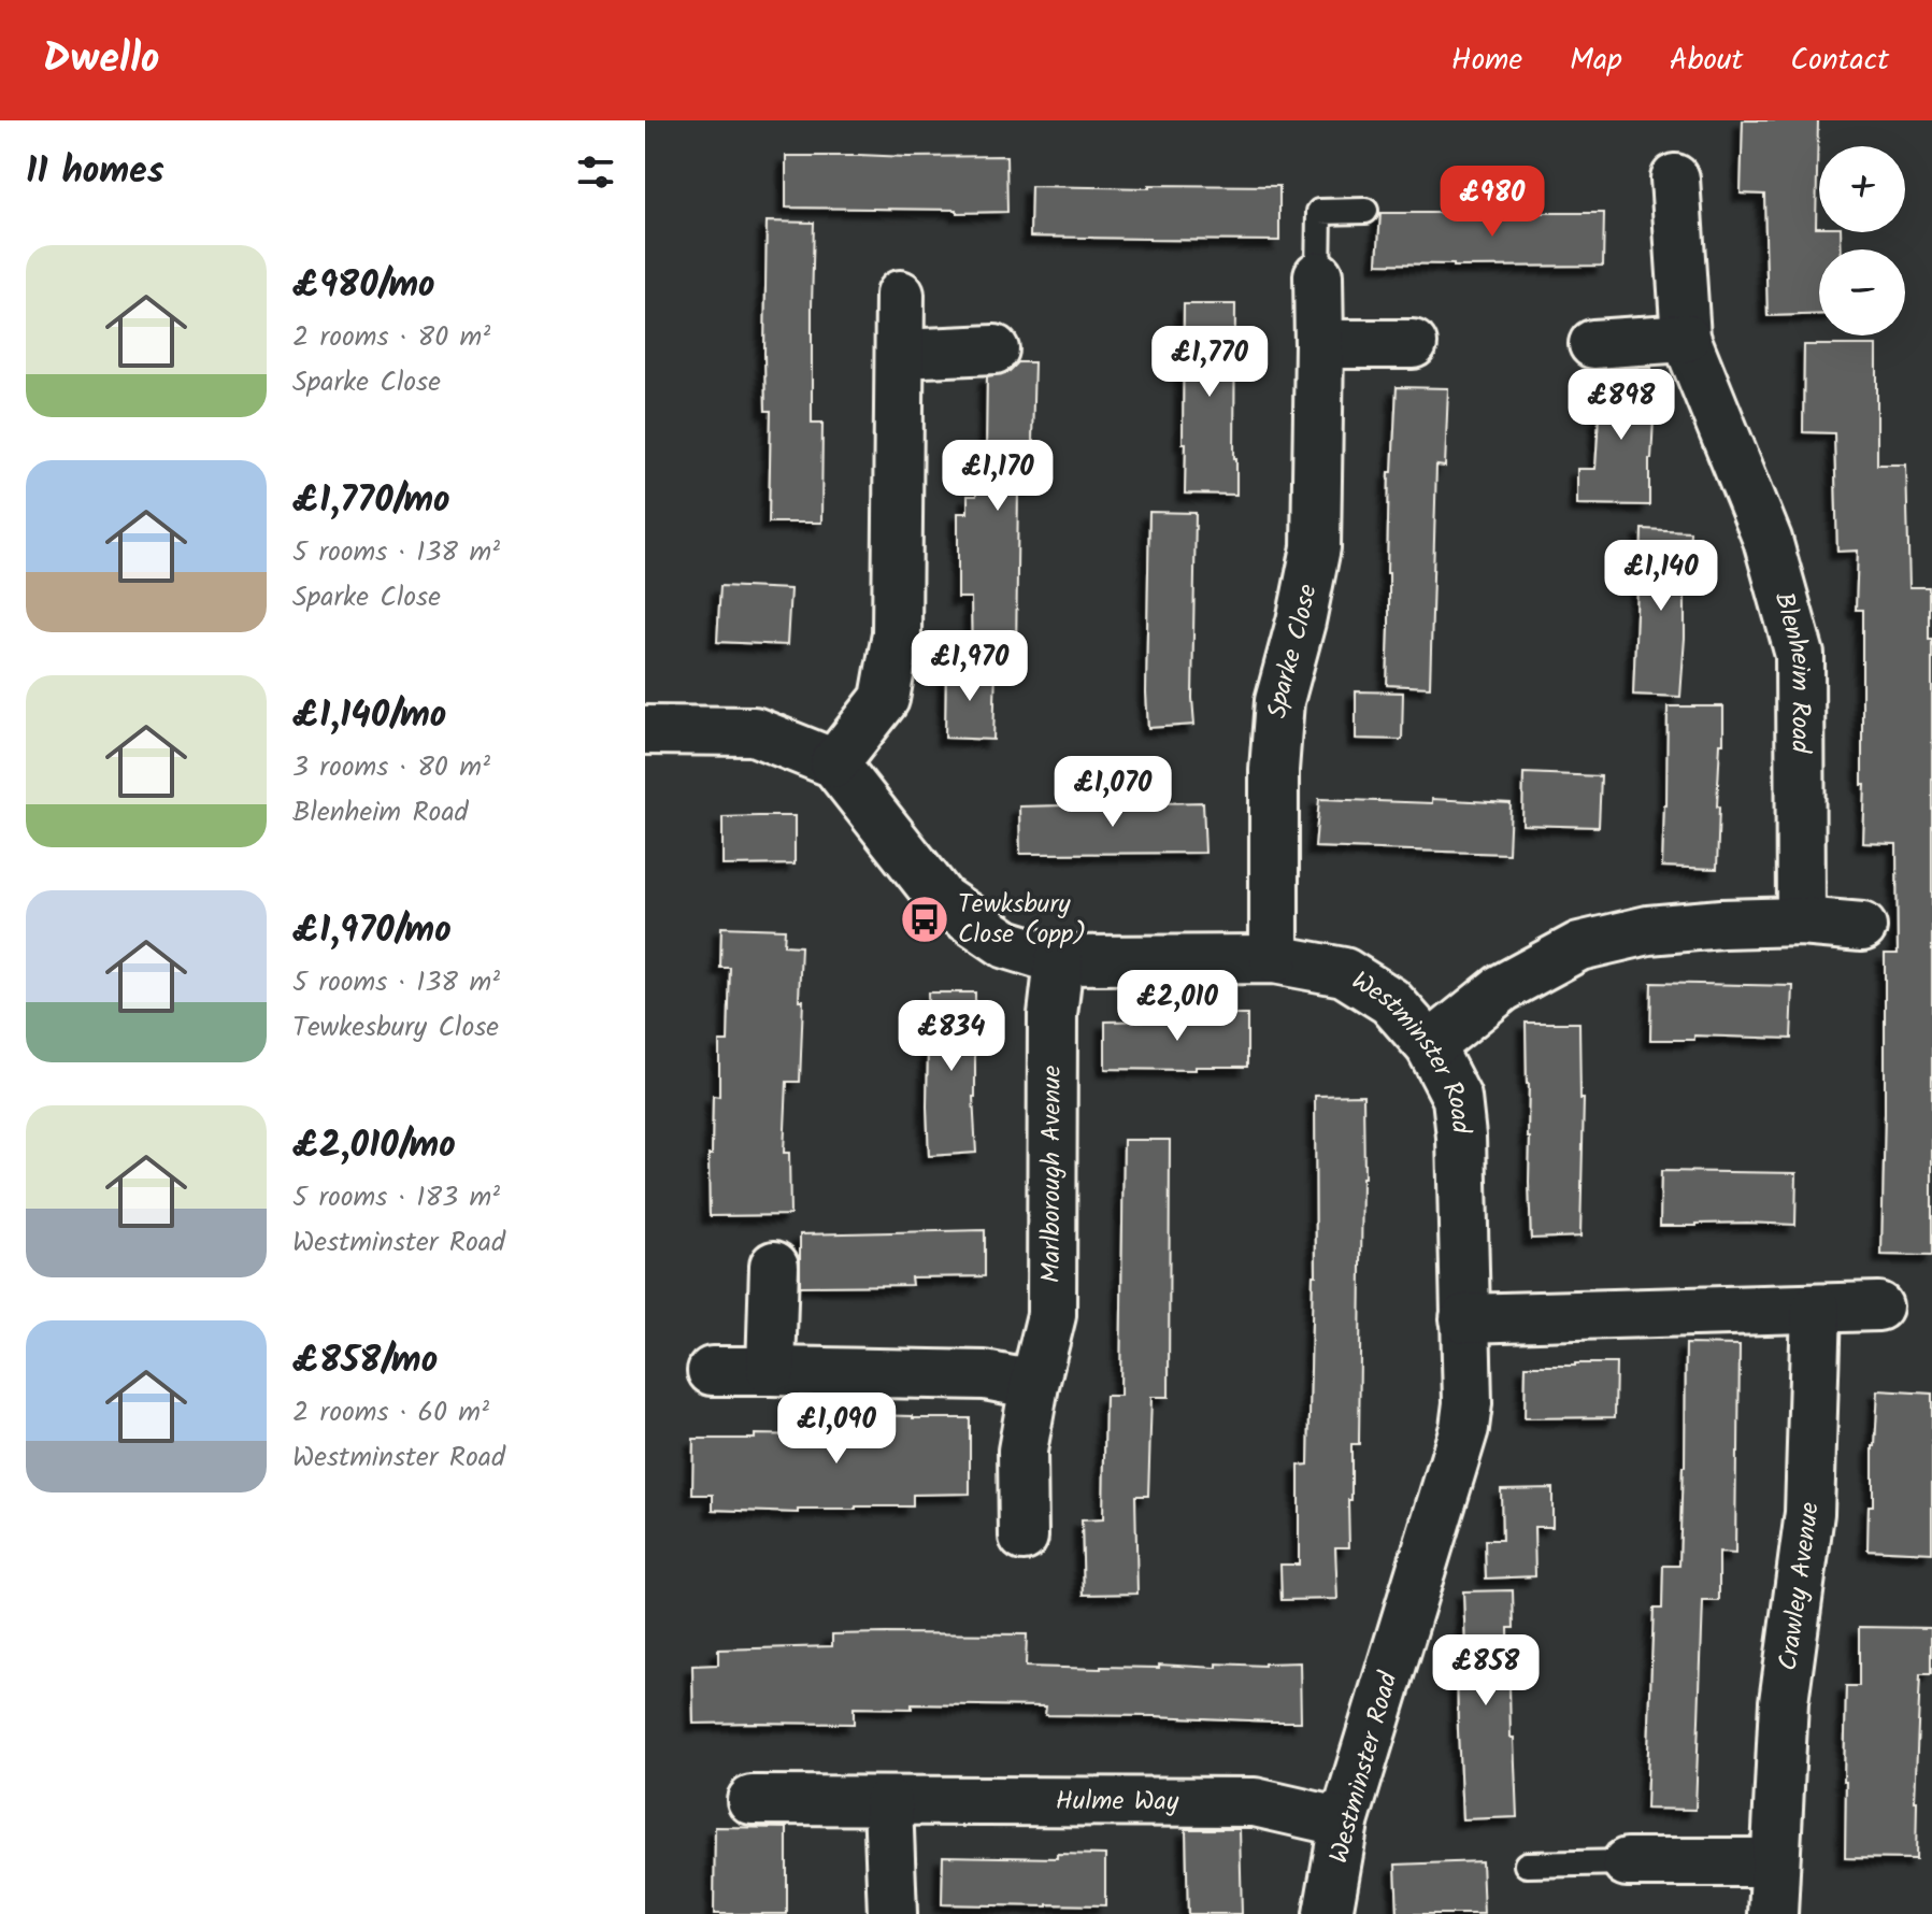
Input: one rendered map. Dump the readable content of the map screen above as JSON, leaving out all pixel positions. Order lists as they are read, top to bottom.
{
  "streets": {
    "street": [
      "Sparke Close",
      "Blenheim Road",
      "Westminster Road",
      "Marlborough Avenue",
      "Crawley Avenue",
      "Hulme Way"
    ]
  },
  "crossings": [
    ["Sparke Close", "Westminster Road"],
    ["Westminster Road", "Marlborough Avenue"],
    ["Westminster Road", "Hulme Way"]
  ],
  "places": {
    "bus stop": ["Tewksbury Close (opp)"]
  },
  "page": {
    "header": "Dwello",
    "nav": [
      "Home",
      "Map",
      "About",
      "Contact"
    ],
    "heading": "11 homes",
    "map_buttons": ["+", "−"],
    "price": [
      "£980",
      "£1,770",
      "£898",
      "£1,170",
      "£1,140",
      "£1,970",
      "£1,070",
      "£2,010",
      "£834",
      "£1,090",
      "£858"
    ],
    "list": [
      {
        "name": "£980/mo",
        "note": "2 rooms · 80 m² · Sparke Close"
      },
      {
        "name": "£1,770/mo",
        "note": "5 rooms · 138 m² · Sparke Close"
      },
      {
        "name": "£1,140/mo",
        "note": "3 rooms · 80 m² · Blenheim Road"
      },
      {
        "name": "£1,970/mo",
        "note": "5 rooms · 138 m² · Tewkesbury Close"
      },
      {
        "name": "£2,010/mo",
        "note": "5 rooms · 183 m² · Westminster Road"
      },
      {
        "name": "£858/mo",
        "note": "2 rooms · 60 m² · Westminster Road"
      }
    ]
  }
}
